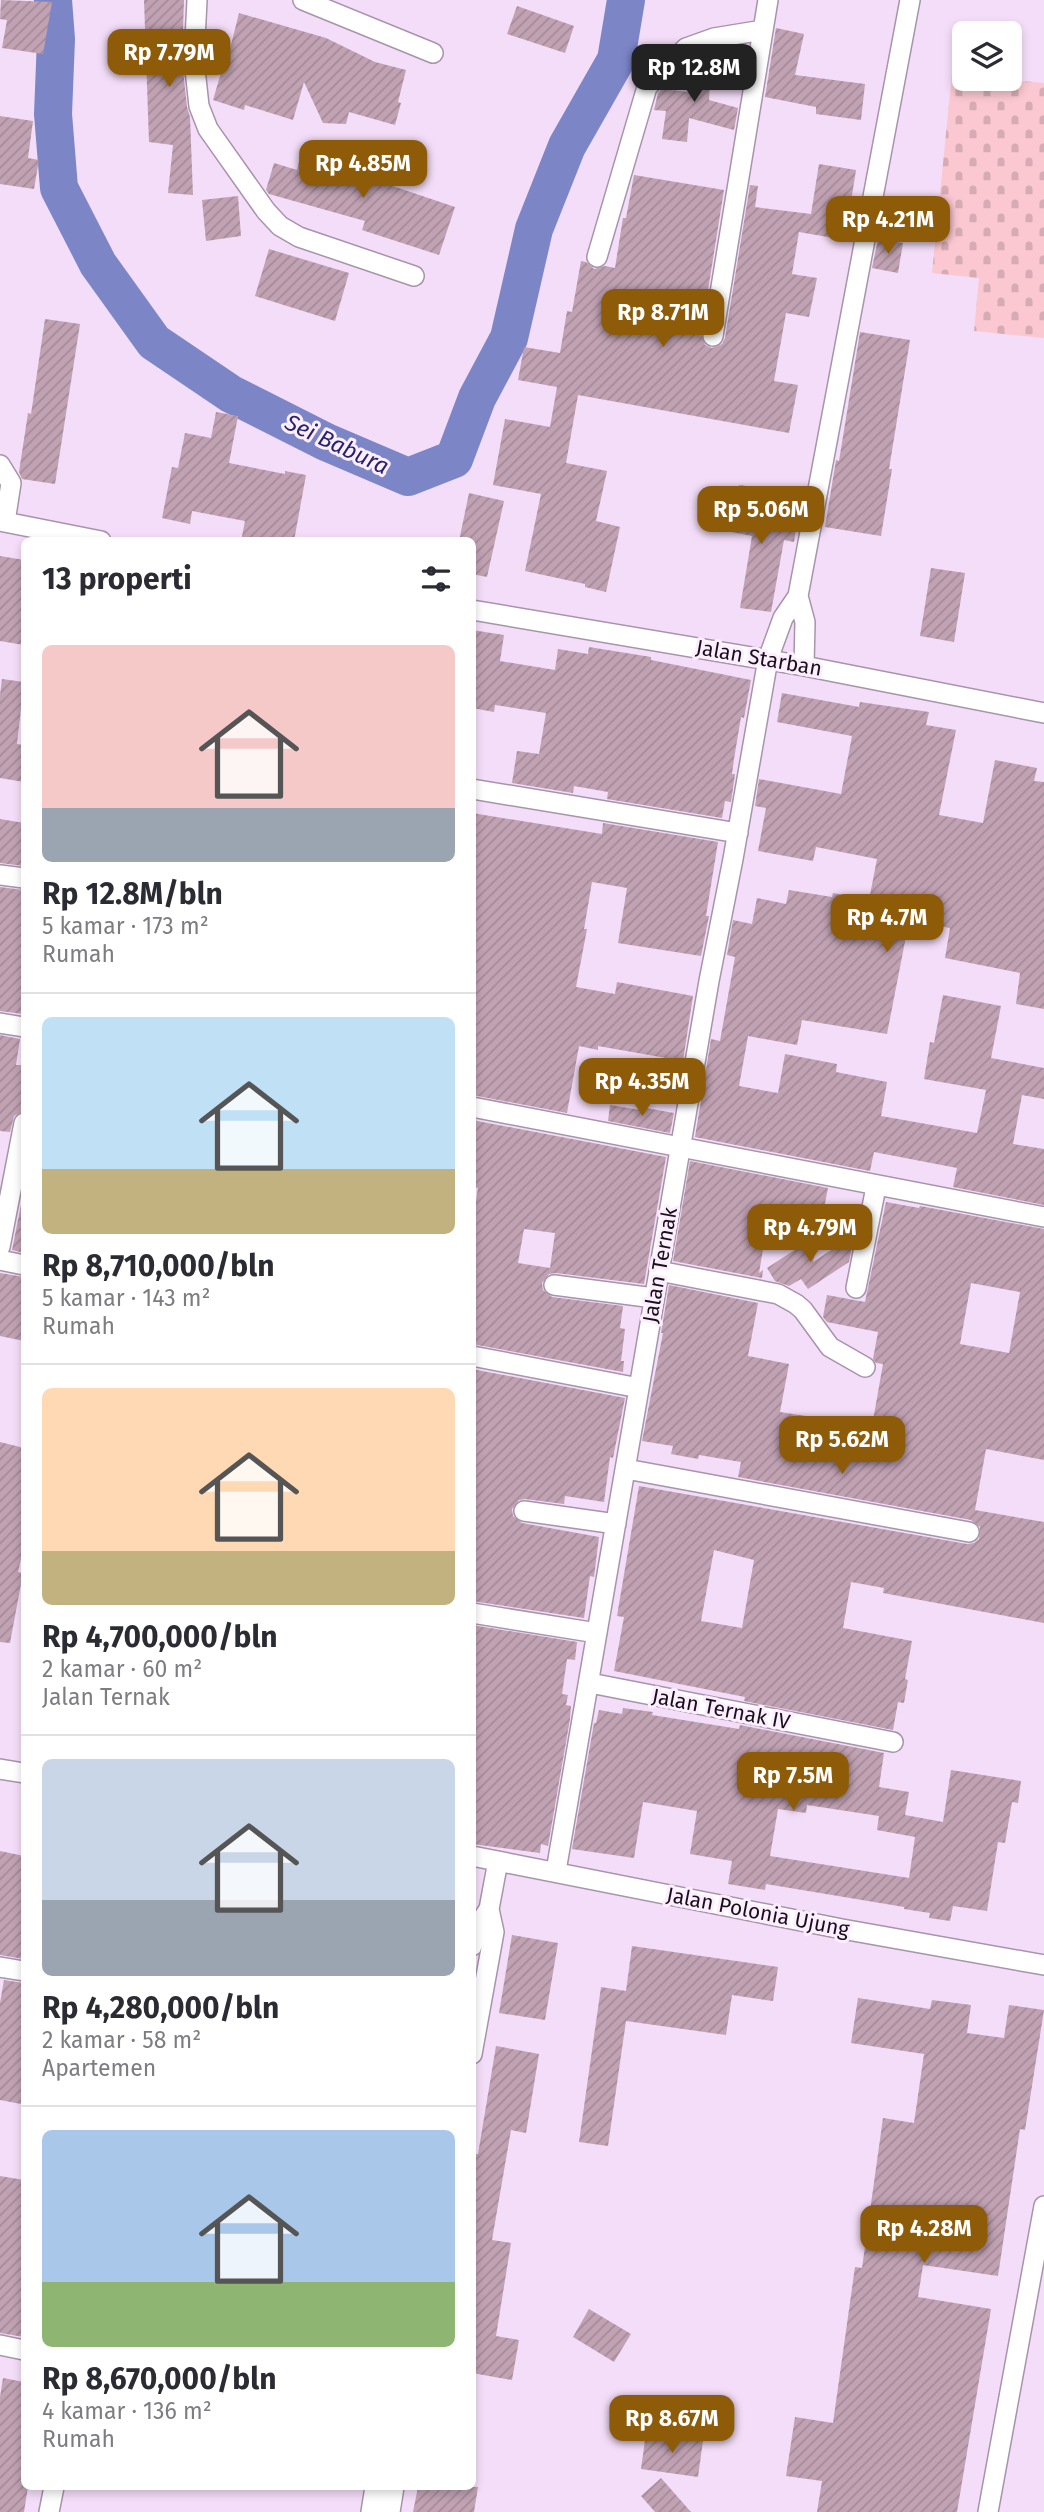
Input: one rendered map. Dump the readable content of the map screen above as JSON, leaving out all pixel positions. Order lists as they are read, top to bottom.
{
  "streets": {
    "street": [
      "Jalan Starban",
      "Jalan Ternak",
      "Jalan Ternak IV",
      "Jalan Polonia Ujung"
    ]
  },
  "crossings": [
    ["Jalan Starban", "Jalan Ternak"],
    ["Jalan Ternak", "Jalan Ternak IV"],
    ["Jalan Ternak", "Jalan Polonia Ujung"]
  ],
  "water": ["Sei Babura"],
  "page": {
    "price": [
      "Rp 7.79M",
      "Rp 12.8M",
      "Rp 4.85M",
      "Rp 4.21M",
      "Rp 8.71M",
      "Rp 5.06M",
      "Rp 4.7M",
      "Rp 4.35M",
      "Rp 4.79M",
      "Rp 5.62M",
      "Rp 7.5M",
      "Rp 4.28M",
      "Rp 8.67M"
    ],
    "heading": "13 properti",
    "list": [
      {
        "name": "Rp 12.8M/bln",
        "note": "5 kamar · 173 m² · Rumah"
      },
      {
        "name": "Rp 8,710,000/bln",
        "note": "5 kamar · 143 m² · Rumah"
      },
      {
        "name": "Rp 4,700,000/bln",
        "note": "2 kamar · 60 m² · Jalan Ternak"
      },
      {
        "name": "Rp 4,280,000/bln",
        "note": "2 kamar · 58 m² · Apartemen"
      },
      {
        "name": "Rp 8,670,000/bln",
        "note": "4 kamar · 136 m² · Rumah"
      }
    ]
  }
}
